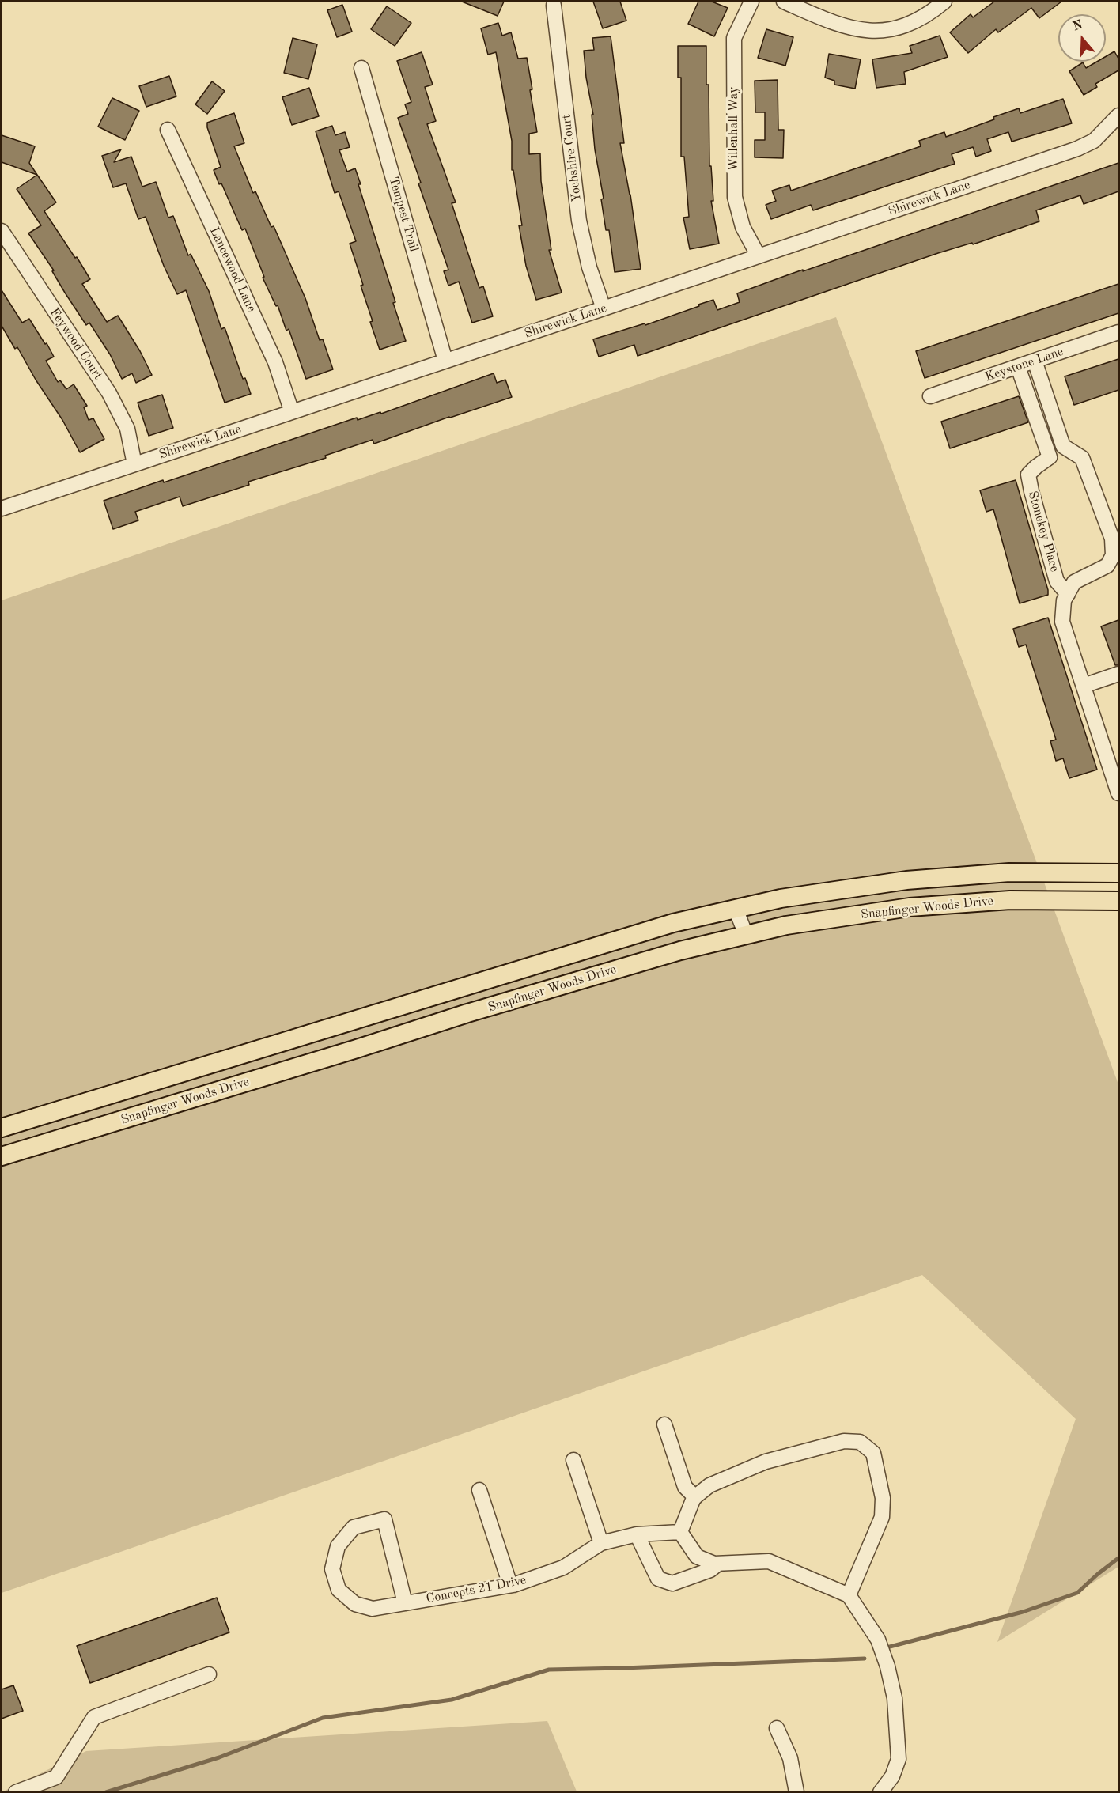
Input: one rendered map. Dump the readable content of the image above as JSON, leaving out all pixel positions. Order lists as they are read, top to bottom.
{
  "streets": {
    "main road": ["Snapfinger Woods Drive"],
    "street": [
      "Willenhall Way",
      "Yochshire Court",
      "Shirewick Lane",
      "Tempest Trail",
      "Lancewood Lane",
      "Feywood Court",
      "Keystone Lane",
      "Stonekey Place",
      "Concepts 21 Drive"
    ]
  },
  "crossings": [
    ["Willenhall Way", "Shirewick Lane"],
    ["Yochshire Court", "Shirewick Lane"],
    ["Shirewick Lane", "Tempest Trail"],
    ["Shirewick Lane", "Lancewood Lane"],
    ["Shirewick Lane", "Feywood Court"],
    ["Keystone Lane", "Stonekey Place"]
  ],
  "north": "top"
}
